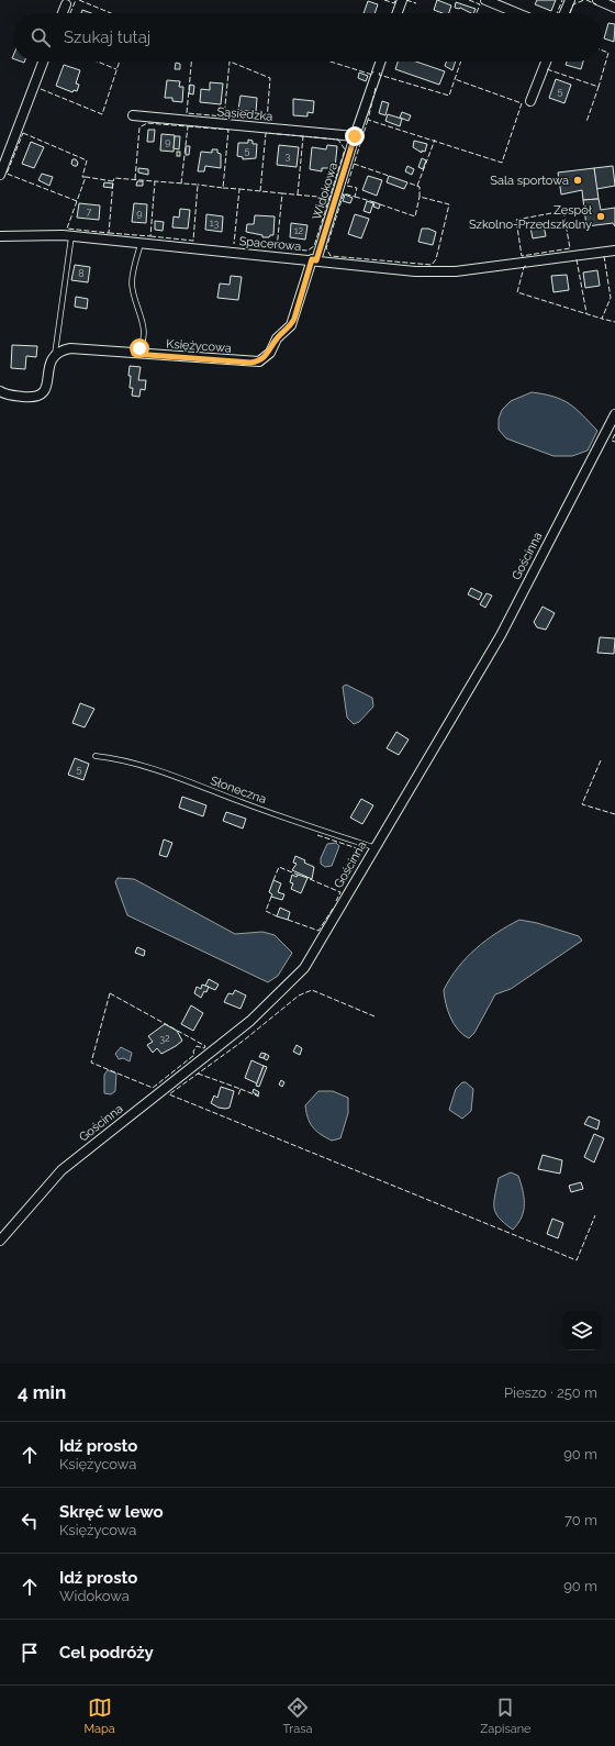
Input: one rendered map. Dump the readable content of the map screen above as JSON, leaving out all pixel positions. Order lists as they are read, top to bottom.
{
  "streets": {
    "street": [
      "Sąsiedzka",
      "Widokowa",
      "Spacerowa",
      "Księżycowa",
      "Gościnna"
    ],
    "lane": ["Słoneczna"]
  },
  "crossings": [
    ["Sąsiedzka", "Widokowa"],
    ["Widokowa", "Spacerowa"],
    ["Widokowa", "Księżycowa"],
    ["Spacerowa", "Księżycowa"],
    ["Gościnna", "Słoneczna"]
  ],
  "places": ["Sala sportowa", "Zespół Szkolno-Przedszkolny"],
  "house_numbers": [
    "5",
    "9",
    "5",
    "3",
    "7",
    "9",
    "13",
    "12",
    "8",
    "5",
    "32"
  ],
  "page": {
    "search": "Szukaj tutaj",
    "heading": ["4 min", "Pieszo · 250 m"],
    "list": [
      ["Idź prosto", "Księżycowa", "90 m"],
      ["Skręć w lewo", "Księżycowa", "70 m"],
      ["Idź prosto", "Widokowa", "90 m"],
      "Cel podróży"
    ],
    "nav": ["Mapa", "Trasa", "Zapisane"]
  }
}
